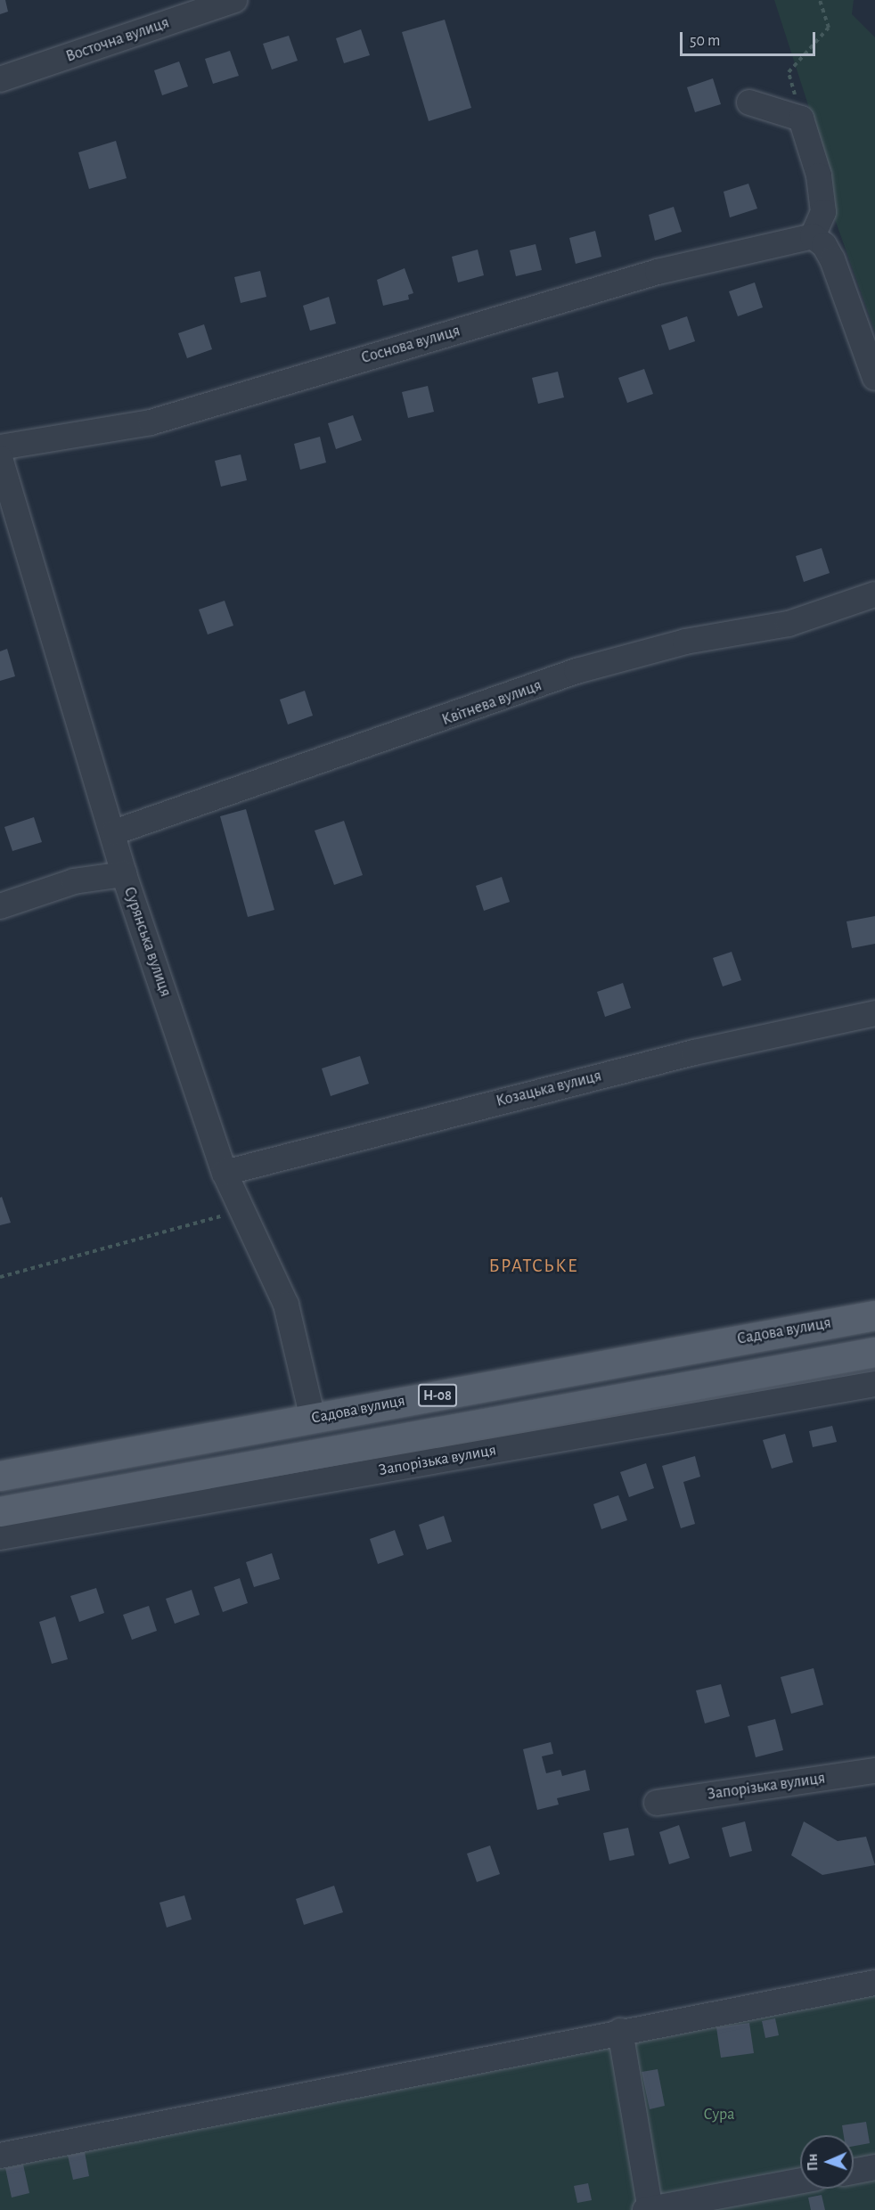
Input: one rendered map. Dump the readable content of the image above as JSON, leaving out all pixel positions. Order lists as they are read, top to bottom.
{
  "streets": {
    "main road": ["Садова вулиця", "Н-08"],
    "street": [
      "Восточна вулиця",
      "Соснова вулиця",
      "Квітнева вулиця",
      "Сурянська вулиця",
      "Козацька вулиця",
      "Запорізька вулиця"
    ]
  },
  "crossings": [
    ["Квітнева вулиця", "Сурянська вулиця"],
    ["Сурянська вулиця", "Козацька вулиця"],
    ["Сурянська вулиця", "Садова вулиця"]
  ],
  "districts": ["БРАТСЬКЕ"],
  "parks": ["Сура"],
  "scale_bar": "50 m",
  "north": "left"
}
